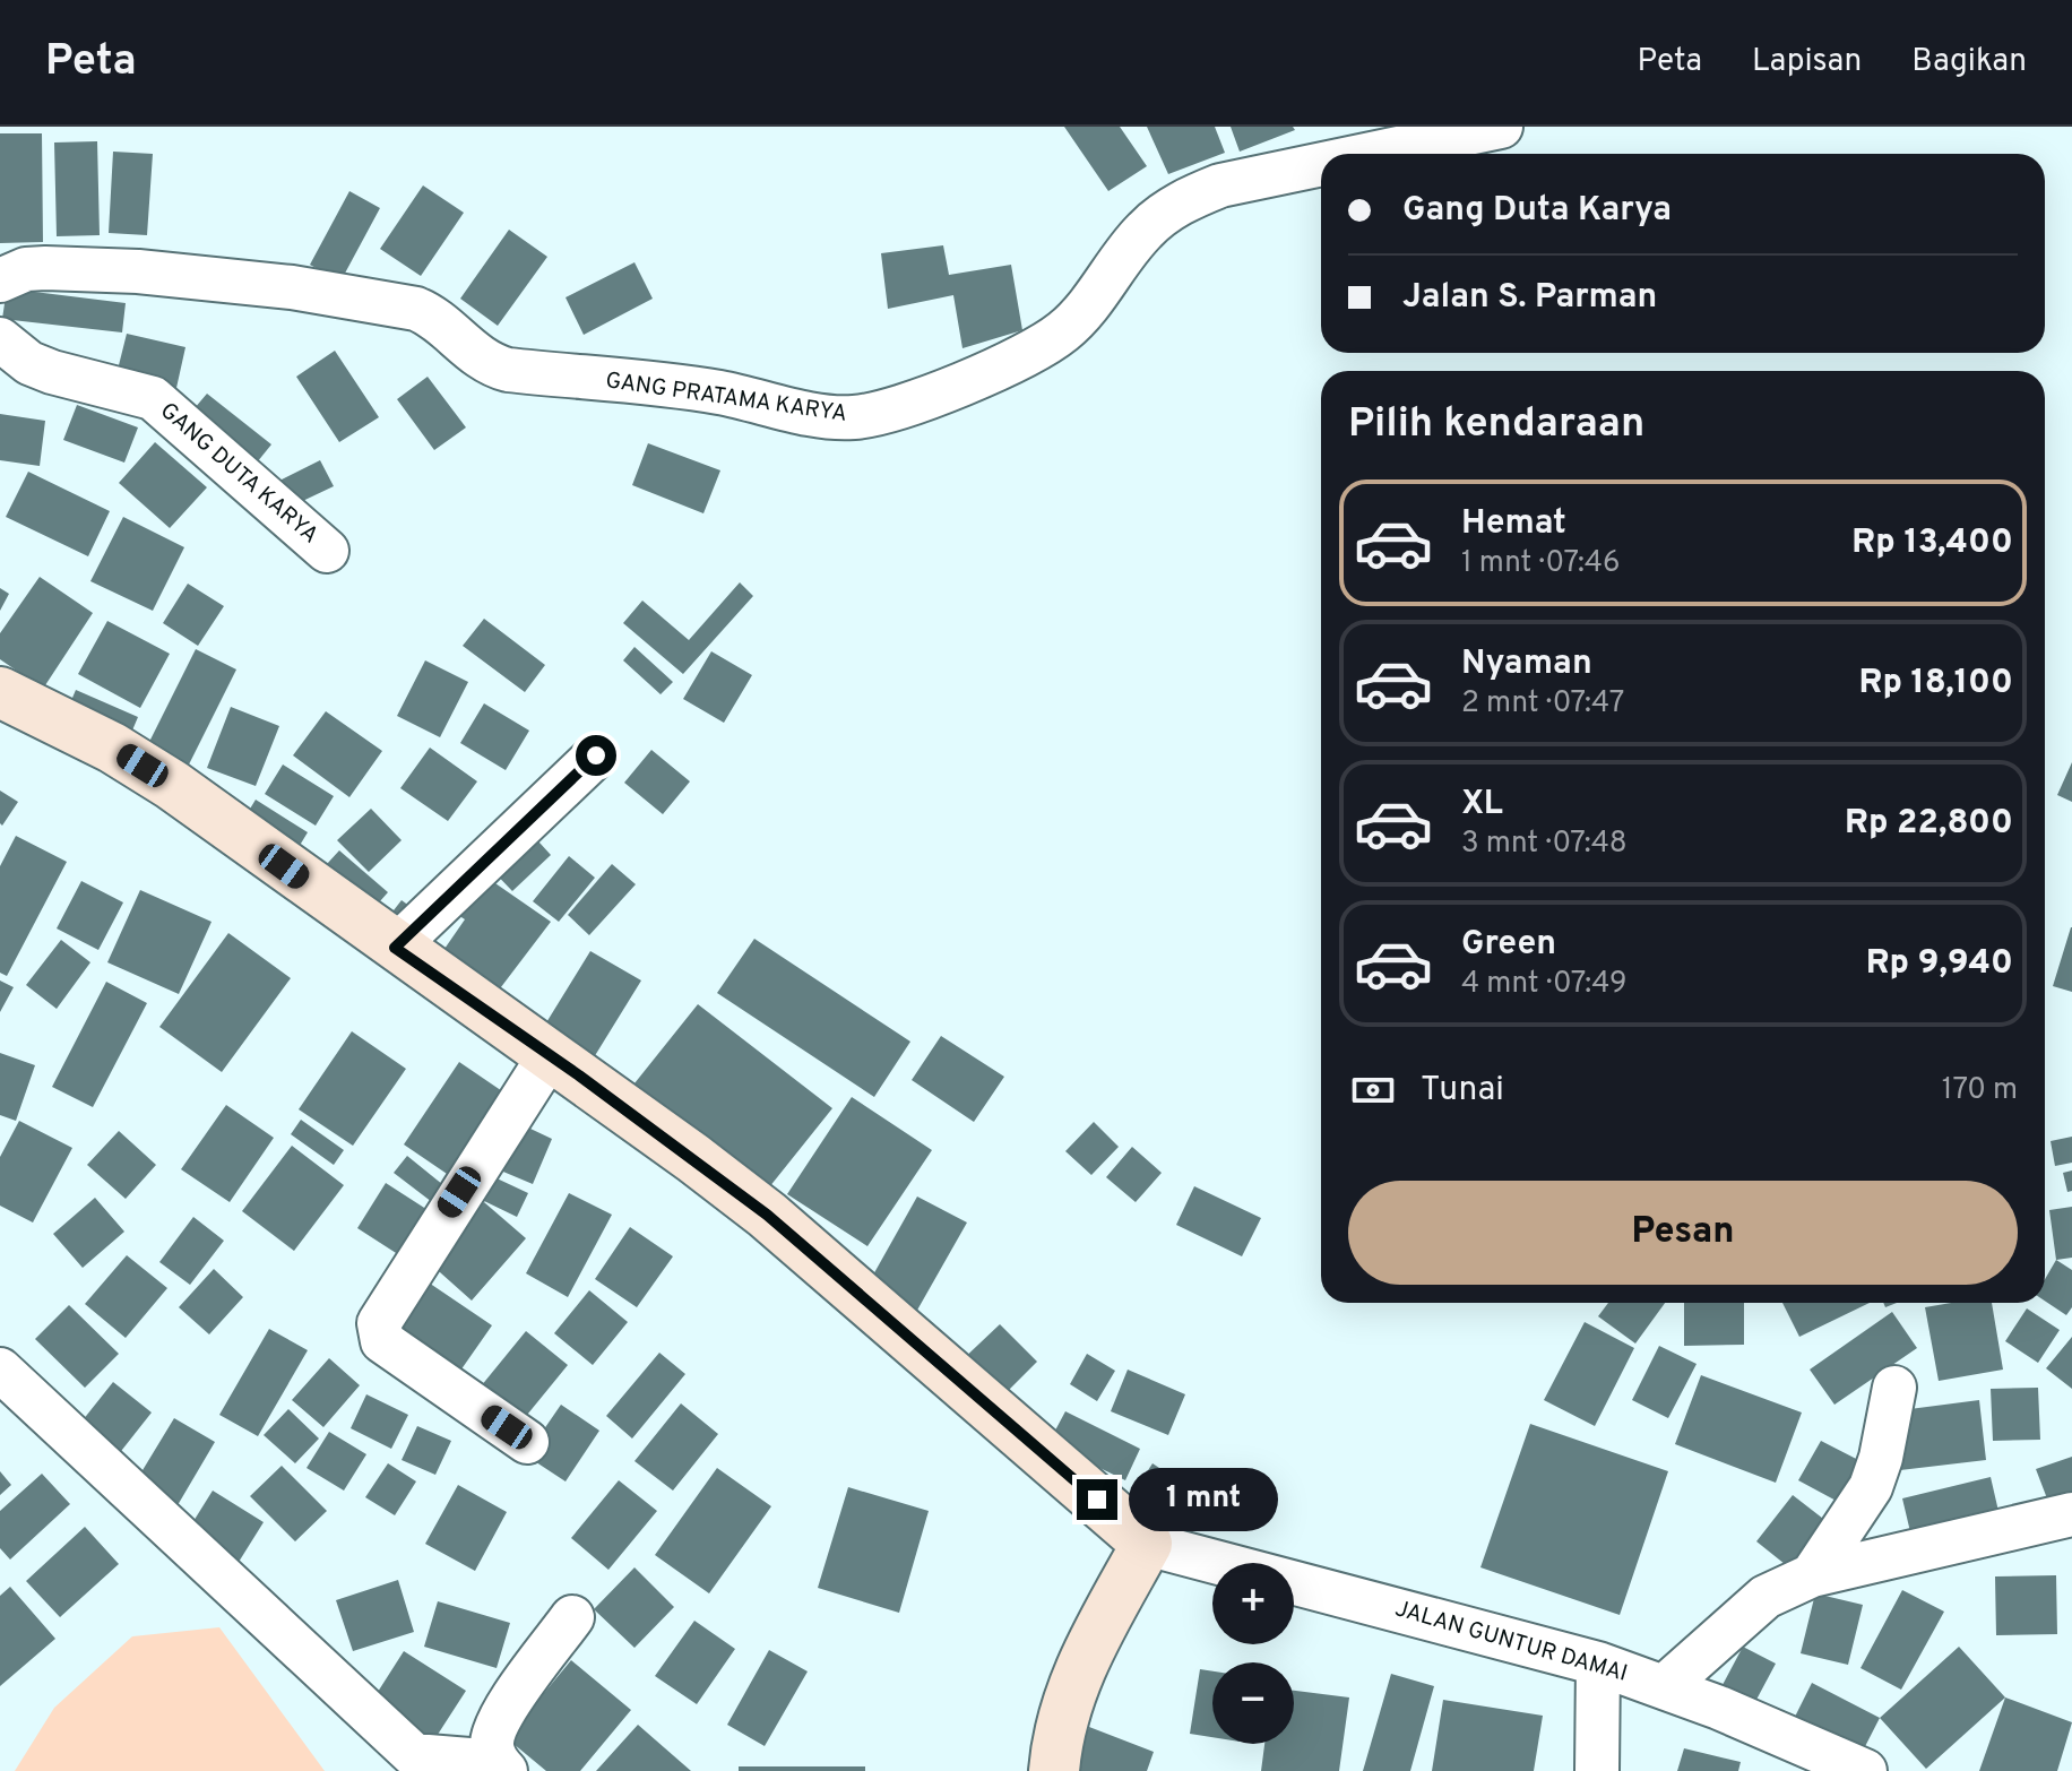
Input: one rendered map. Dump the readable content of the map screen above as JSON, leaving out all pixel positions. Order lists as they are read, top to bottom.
{
  "streets": {
    "street": ["GANG PRATAMA KARYA", "GANG DUTA KARYA", "JALAN GUNTUR DAMAI"]
  },
  "page": {
    "header": "Peta",
    "nav": ["Peta", "Lapisan", "Bagikan"],
    "banner": ["Gang Duta Karya", "Jalan S. Parman"],
    "heading": "Pilih kendaraan",
    "list": [
      {
        "name": "Hemat",
        "note": "1 mnt · 07:46",
        "value": "Rp 13,400"
      },
      {
        "name": "Nyaman",
        "note": "2 mnt · 07:47",
        "value": "Rp 18,100"
      },
      {
        "name": "XL",
        "note": "3 mnt · 07:48",
        "value": "Rp 22,800"
      },
      {
        "name": "Green",
        "note": "4 mnt · 07:49",
        "value": "Rp 9,940"
      }
    ],
    "pay": ["Tunai", "170 m"],
    "buttons": "Pesan",
    "bubble": "1 mnt",
    "map_buttons": ["+", "−"]
  }
}
